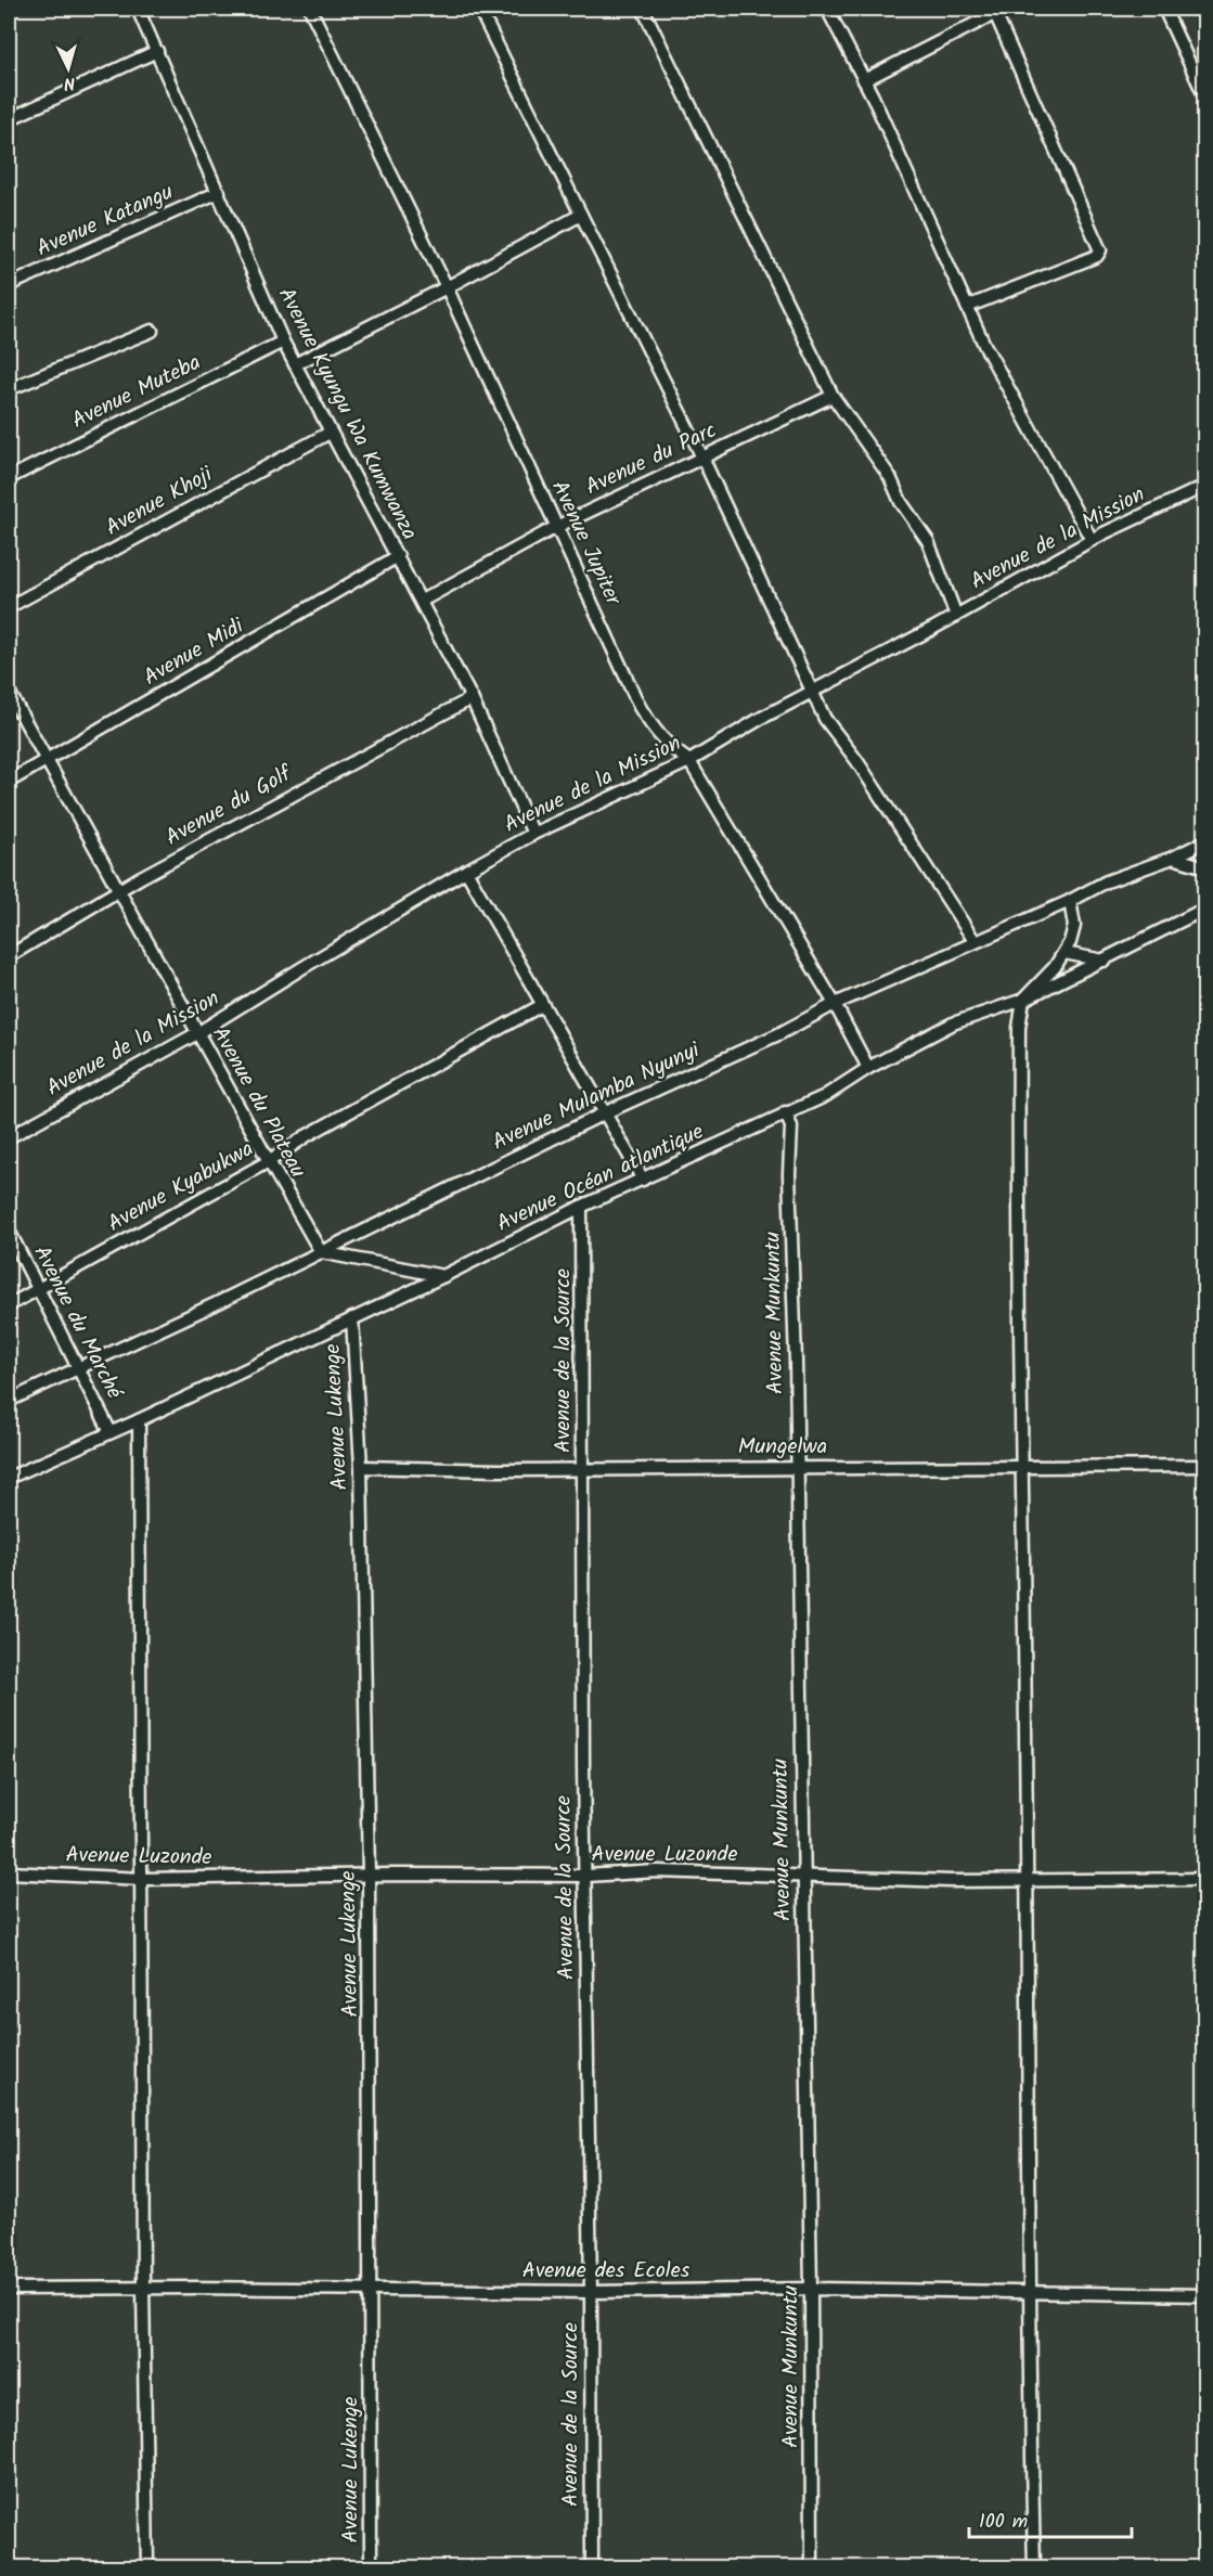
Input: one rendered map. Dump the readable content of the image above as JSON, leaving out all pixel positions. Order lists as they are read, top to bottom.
{
  "streets": {
    "street": [
      "Avenue Katangu",
      "Avenue Muteba",
      "Avenue Kyungu Wa Kumwanza",
      "Avenue du Parc",
      "Avenue Khoji",
      "Avenue de la Mission",
      "Avenue Jupiter",
      "Avenue Midi",
      "Avenue du Golf",
      "Avenue Mulamba Nyunyi",
      "Avenue du Plateau",
      "Avenue Océan atlantique",
      "Avenue Kyabukwa",
      "Avenue Munkuntu",
      "Avenue du Marché",
      "Avenue de la Source",
      "Avenue Lukenge",
      "Mungelwa",
      "Avenue Luzonde",
      "Avenue des Ecoles"
    ]
  },
  "crossings": [
    ["Avenue Katangu", "Avenue Kyungu Wa Kumwanza"],
    ["Avenue Muteba", "Avenue Kyungu Wa Kumwanza"],
    ["Avenue Kyungu Wa Kumwanza", "Avenue du Parc"],
    ["Avenue Kyungu Wa Kumwanza", "Avenue Khoji"],
    ["Avenue Kyungu Wa Kumwanza", "Avenue de la Mission"],
    ["Avenue Kyungu Wa Kumwanza", "Avenue Midi"],
    ["Avenue Kyungu Wa Kumwanza", "Avenue du Golf"],
    ["Avenue du Parc", "Avenue Jupiter"],
    ["Avenue de la Mission", "Avenue Jupiter"],
    ["Avenue de la Mission", "Avenue du Plateau"],
    ["Avenue Jupiter", "Avenue Mulamba Nyunyi"],
    ["Avenue Jupiter", "Avenue Océan atlantique"],
    ["Avenue Midi", "Avenue du Plateau"],
    ["Avenue du Golf", "Avenue du Plateau"],
    ["Avenue Mulamba Nyunyi", "Avenue du Plateau"],
    ["Avenue Mulamba Nyunyi", "Avenue du Marché"],
    ["Avenue du Plateau", "Avenue Kyabukwa"],
    ["Avenue Océan atlantique", "Avenue Munkuntu"],
    ["Avenue Océan atlantique", "Avenue du Marché"],
    ["Avenue Océan atlantique", "Avenue de la Source"],
    ["Avenue Océan atlantique", "Avenue Lukenge"],
    ["Avenue Kyabukwa", "Avenue du Marché"],
    ["Avenue Munkuntu", "Mungelwa"],
    ["Avenue Munkuntu", "Avenue Luzonde"],
    ["Avenue Munkuntu", "Avenue des Ecoles"],
    ["Avenue de la Source", "Mungelwa"],
    ["Avenue de la Source", "Avenue Luzonde"],
    ["Avenue de la Source", "Avenue des Ecoles"],
    ["Avenue Lukenge", "Mungelwa"],
    ["Avenue Lukenge", "Avenue Luzonde"],
    ["Avenue Lukenge", "Avenue des Ecoles"]
  ],
  "scale_bar": "100 m",
  "north": "bottom"
}
